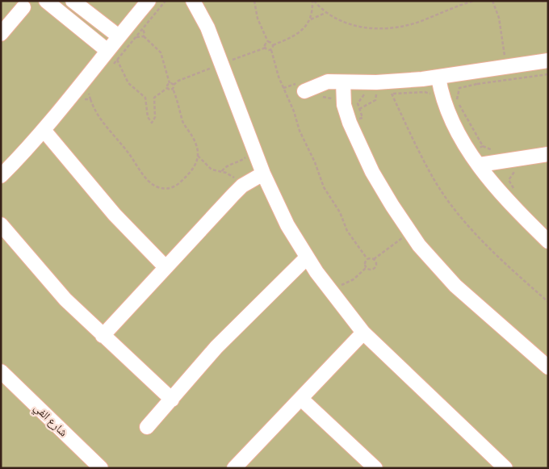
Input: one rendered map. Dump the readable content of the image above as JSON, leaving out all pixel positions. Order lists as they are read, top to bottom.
{
  "streets": {
    "street": ["شارع الفي"]
  }
}
